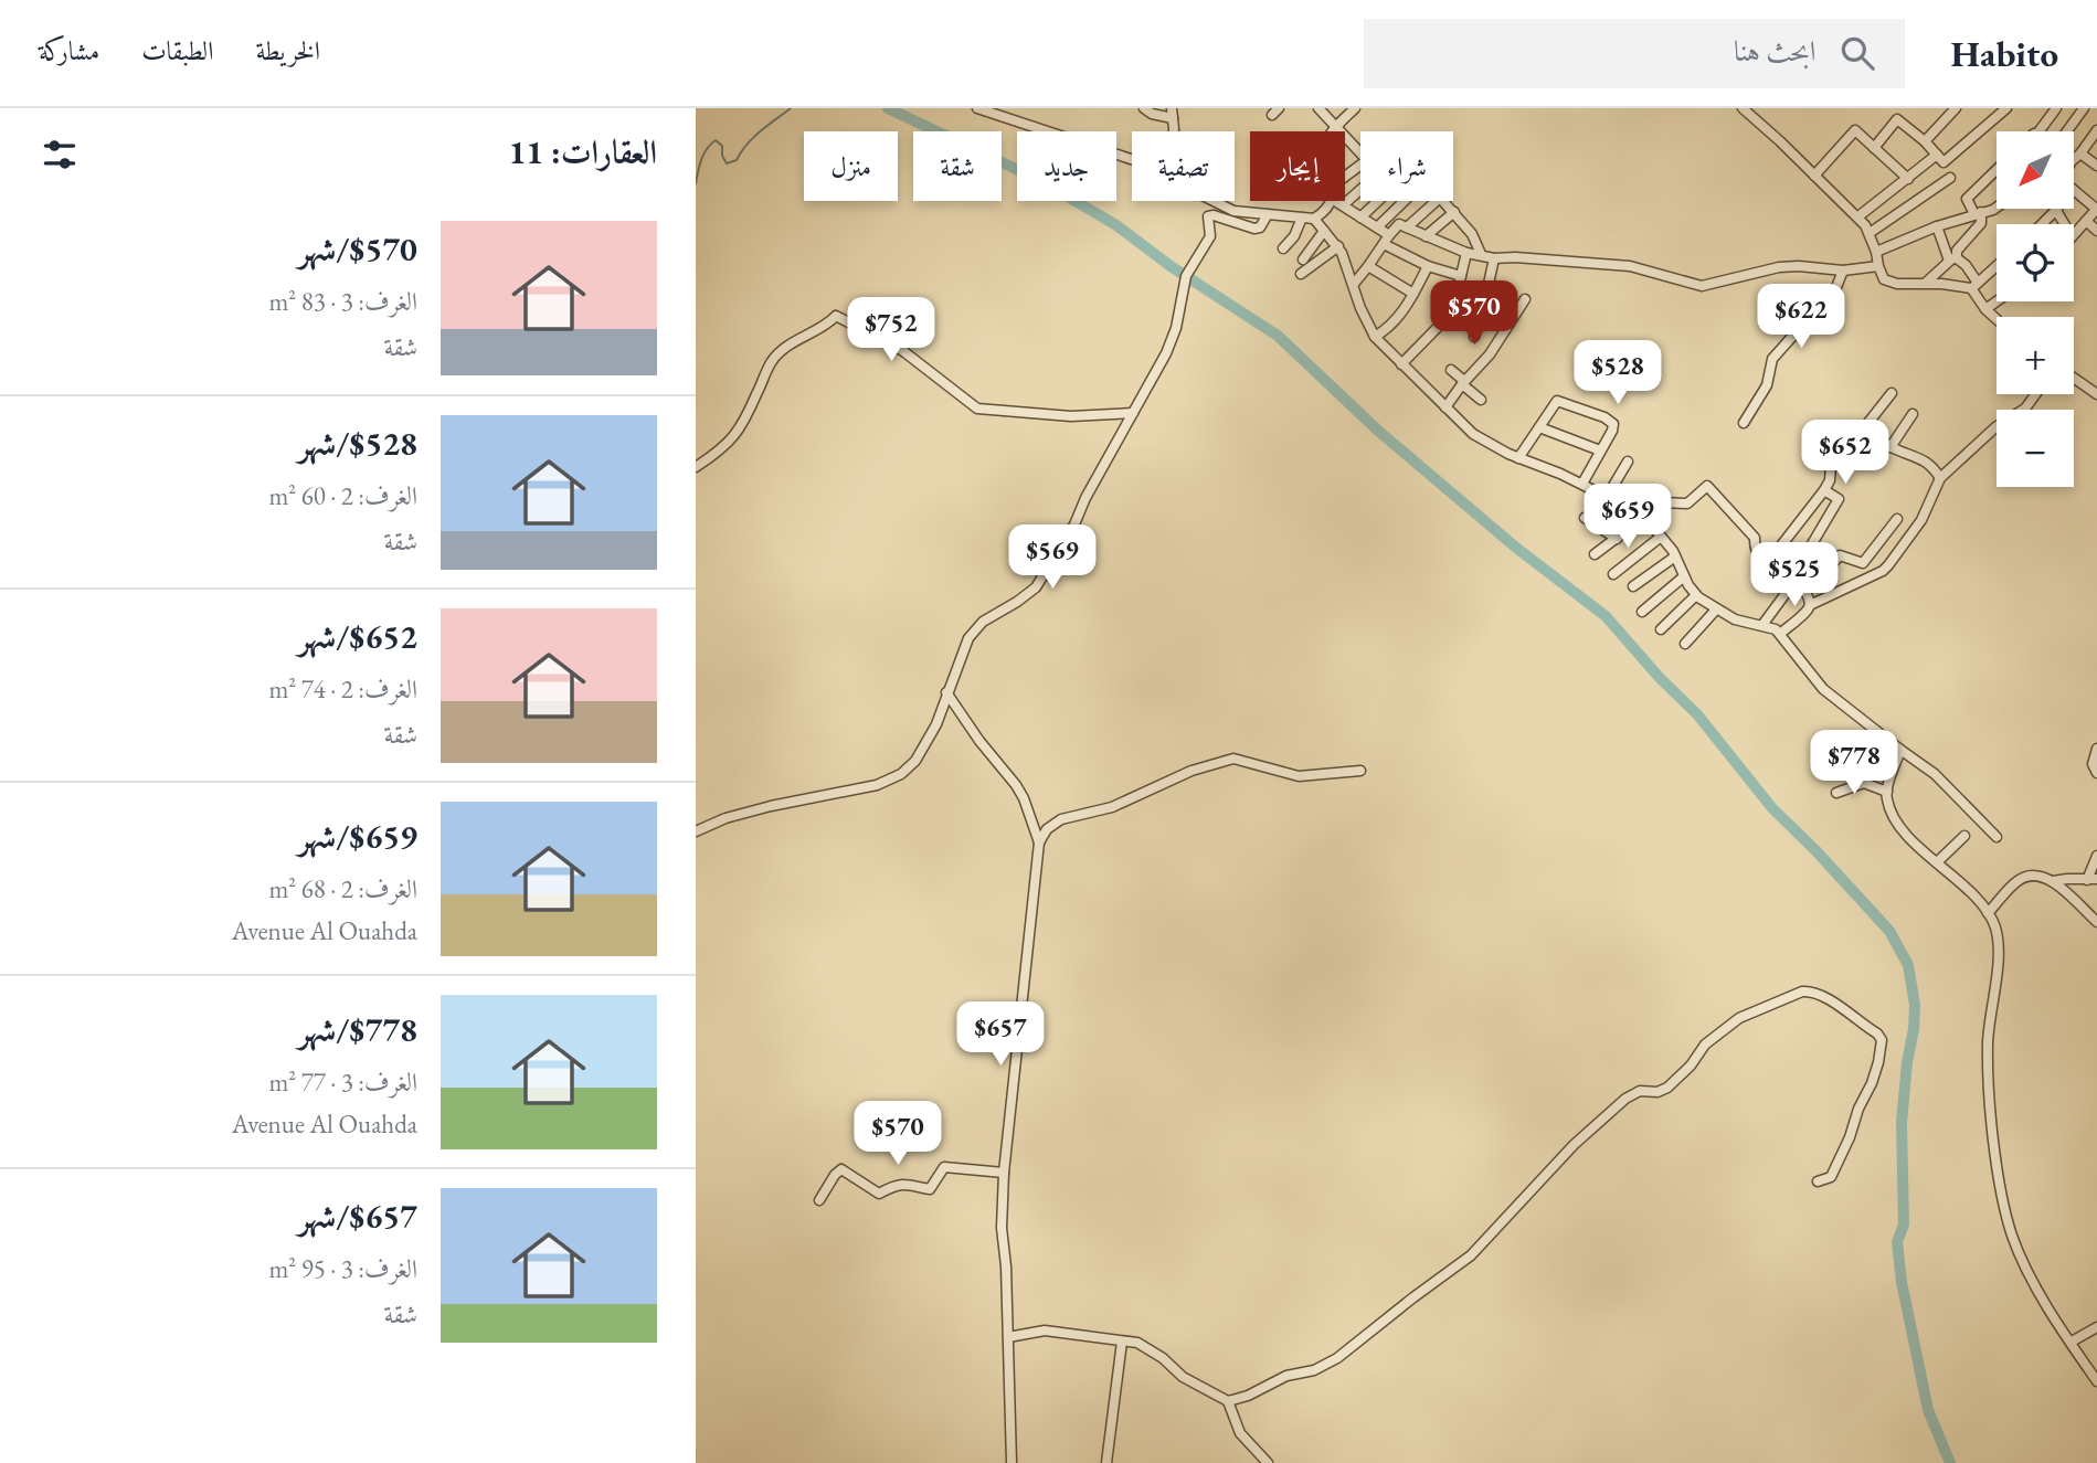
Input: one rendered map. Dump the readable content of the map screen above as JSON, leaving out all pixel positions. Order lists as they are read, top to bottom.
{
  "north": "bottom left",
  "page": {
    "header": "Habito",
    "search": "ابحث هنا",
    "nav": ["الخريطة", "الطبقات", "مشاركة"],
    "heading": "العقارات: 11",
    "map_buttons": ["+", "−"],
    "chip": [
      "شراء",
      "إيجار",
      "تصفية",
      "جديد",
      "شقة",
      "منزل"
    ],
    "list": [
      {
        "name": "$570/شهر",
        "note": "الغرف: 3 · 83 m² · شقة"
      },
      {
        "name": "$528/شهر",
        "note": "الغرف: 2 · 60 m² · شقة"
      },
      {
        "name": "$652/شهر",
        "note": "الغرف: 2 · 74 m² · شقة"
      },
      {
        "name": "$659/شهر",
        "note": "الغرف: 2 · 68 m² · Avenue Al Ouahda"
      },
      {
        "name": "$778/شهر",
        "note": "الغرف: 3 · 77 m² · Avenue Al Ouahda"
      },
      {
        "name": "$657/شهر",
        "note": "الغرف: 3 · 95 m² · شقة"
      }
    ],
    "price": [
      "$570",
      "$622",
      "$752",
      "$528",
      "$652",
      "$659",
      "$569",
      "$525",
      "$778",
      "$657",
      "$570"
    ]
  }
}
